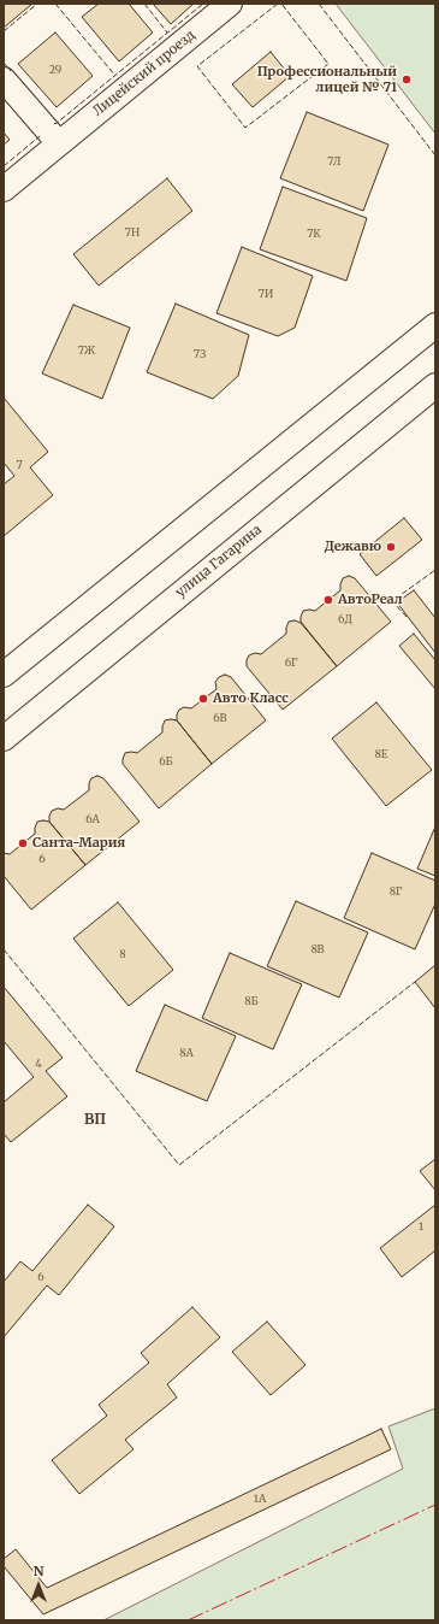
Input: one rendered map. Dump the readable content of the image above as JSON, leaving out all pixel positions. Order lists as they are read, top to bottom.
{
  "streets": {
    "street": ["Лицейский проезд", "улица Гагарина"]
  },
  "districts": ["ВП"],
  "places": [
    "Профессиональный лицей № 71",
    "Дежавю",
    "АвтоРеал",
    "Авто Класс",
    "Санта-Мария"
  ],
  "house_numbers": [
    "29",
    "7Л",
    "7Н",
    "7К",
    "7И",
    "7Ж",
    "7З",
    "7",
    "6Д",
    "6Г",
    "6В",
    "8Е",
    "6Б",
    "6А",
    "6",
    "8Г",
    "8В",
    "8",
    "8Б",
    "8А",
    "4",
    "1",
    "6",
    "1А"
  ],
  "north": "top"
}
